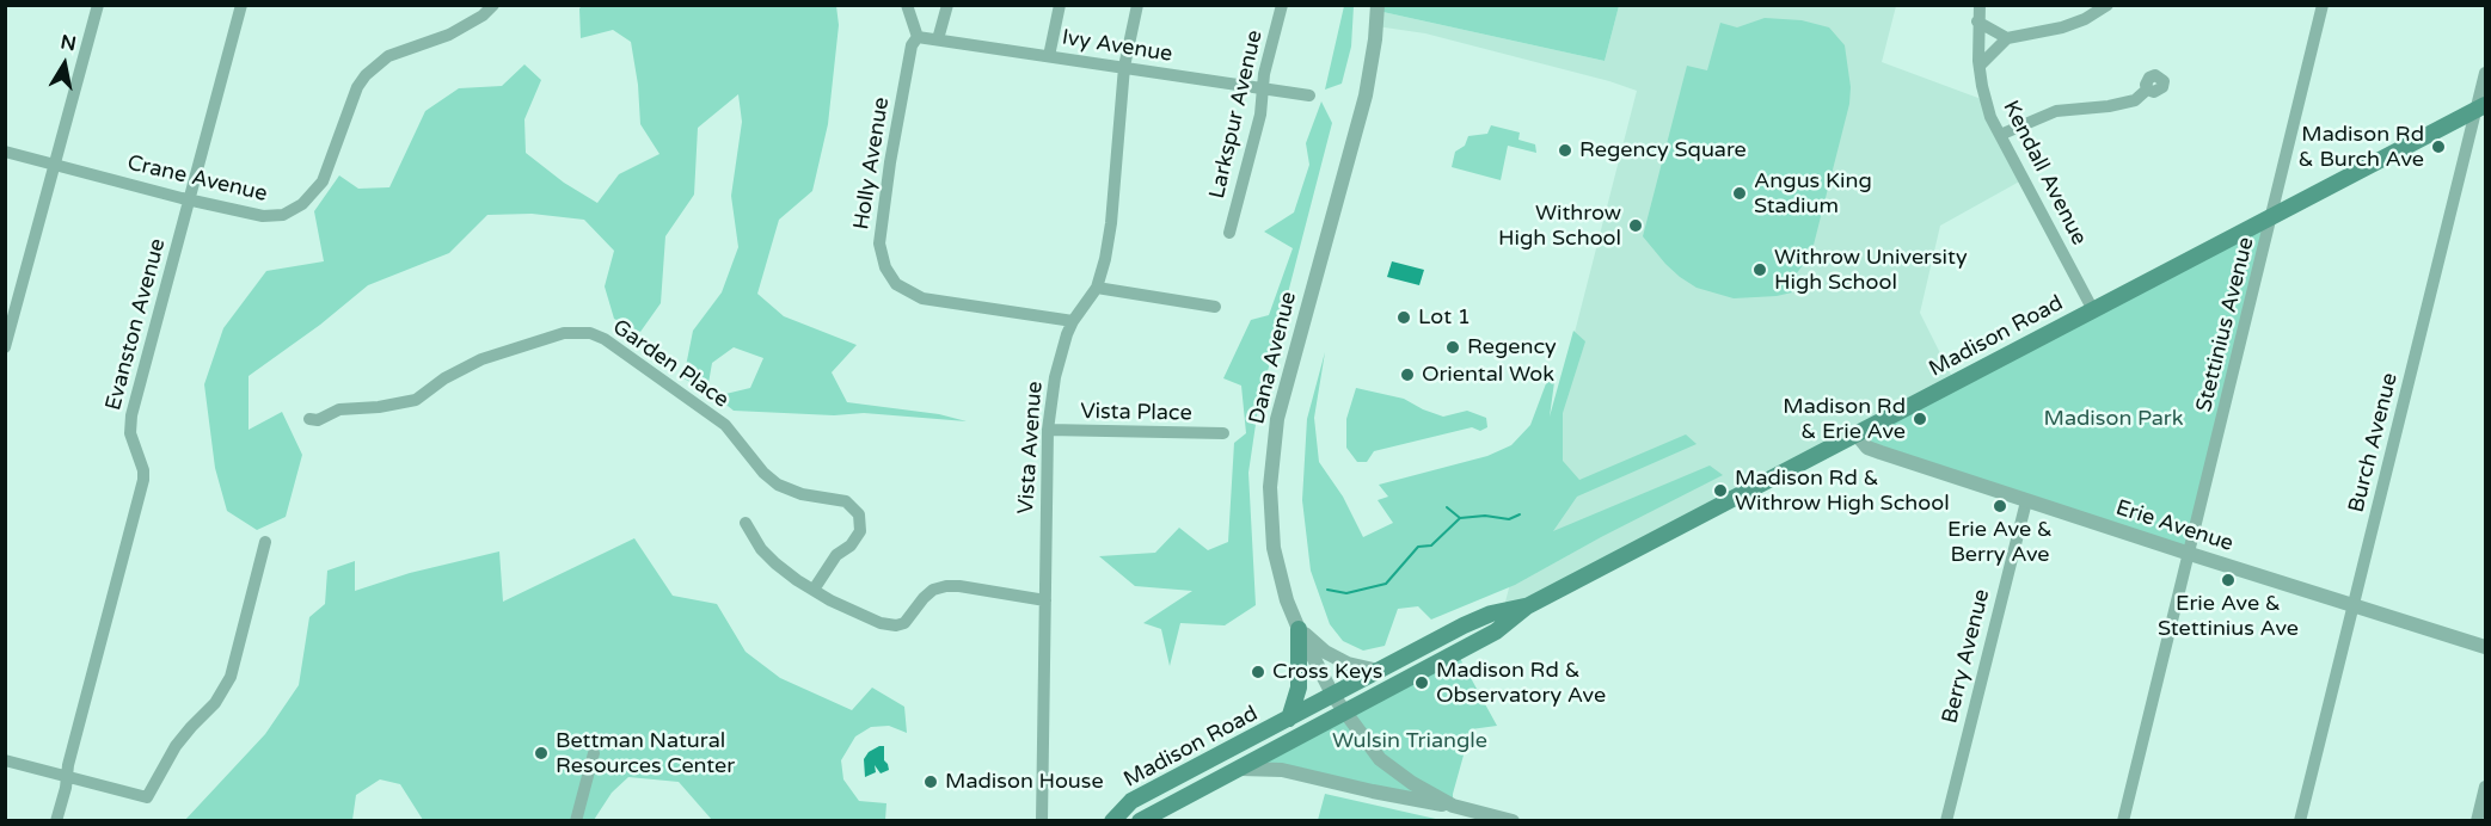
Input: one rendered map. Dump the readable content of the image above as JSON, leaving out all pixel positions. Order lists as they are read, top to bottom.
{
  "streets": {
    "main road": ["Madison Road"],
    "street": [
      "Ivy Avenue",
      "Larkspur Avenue",
      "Holly Avenue",
      "Kendall Avenue",
      "Crane Avenue",
      "Evanston Avenue",
      "Stettinius Avenue",
      "Dana Avenue",
      "Garden Place",
      "Vista Place",
      "Burch Avenue",
      "Vista Avenue",
      "Erie Avenue",
      "Berry Avenue"
    ]
  },
  "crossings": [
    ["Ivy Avenue", "Larkspur Avenue"],
    ["Ivy Avenue", "Holly Avenue"],
    ["Ivy Avenue", "Vista Avenue"],
    ["Holly Avenue", "Vista Avenue"],
    ["Kendall Avenue", "Madison Road"],
    ["Crane Avenue", "Evanston Avenue"],
    ["Stettinius Avenue", "Madison Road"],
    ["Stettinius Avenue", "Erie Avenue"],
    ["Madison Road", "Dana Avenue"],
    ["Madison Road", "Burch Avenue"],
    ["Madison Road", "Erie Avenue"],
    ["Vista Place", "Vista Avenue"],
    ["Burch Avenue", "Erie Avenue"],
    ["Erie Avenue", "Berry Avenue"]
  ],
  "parks": ["Madison Park", "Wulsin Triangle"],
  "places": [
    "Madison Rd & Burch Ave",
    "Regency Square",
    "Angus King Stadium",
    "Withrow High School",
    "Withrow University High School",
    "Lot 1",
    "Regency",
    "Oriental Wok",
    "Madison Rd & Erie Ave",
    "Madison Rd & Withrow High School",
    "Erie Ave & Berry Ave",
    "Erie Ave & Stettinius Ave",
    "Cross Keys",
    "Madison Rd & Observatory Ave",
    "Bettman Natural Resources Center",
    "Madison House"
  ],
  "north": "top"
}
